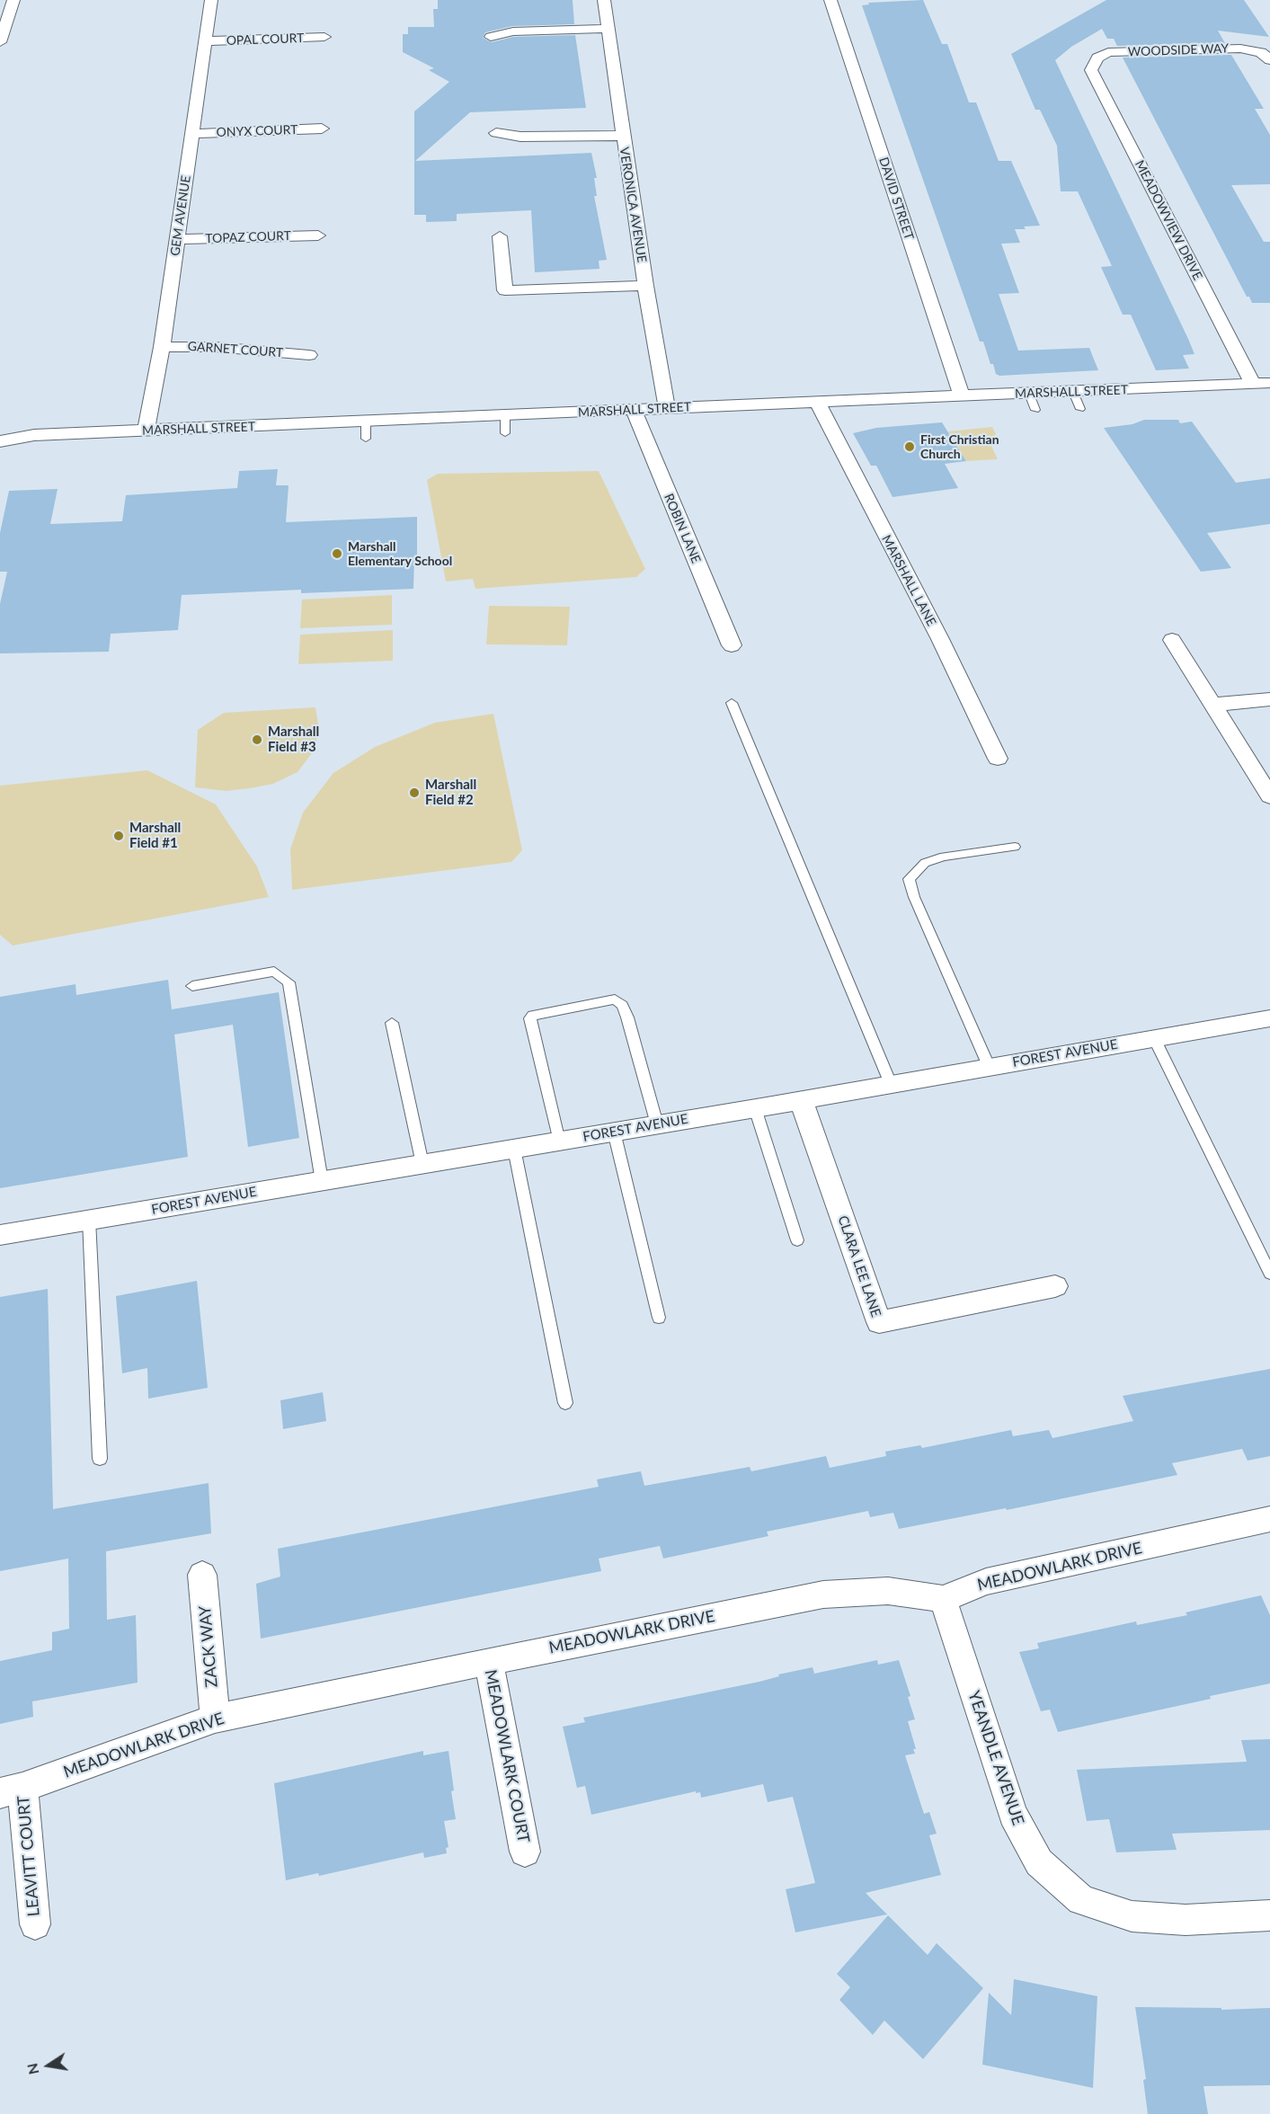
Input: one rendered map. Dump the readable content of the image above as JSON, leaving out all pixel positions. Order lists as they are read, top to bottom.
{
  "streets": {
    "street": [
      "OPAL COURT",
      "WOODSIDE WAY",
      "ONYX COURT",
      "DAVID STREET",
      "VERONICA AVENUE",
      "GEM AVENUE",
      "MEADOWVIEW DRIVE",
      "TOPAZ COURT",
      "GARNET COURT",
      "MARSHALL STREET",
      "ROBIN LANE",
      "MARSHALL LANE",
      "FOREST AVENUE",
      "CLARA LEE LANE",
      "MEADOWLARK DRIVE",
      "ZACK WAY",
      "MEADOWLARK COURT",
      "YEANDLE AVENUE",
      "LEAVITT COURT"
    ]
  },
  "crossings": [
    ["OPAL COURT", "GEM AVENUE"],
    ["WOODSIDE WAY", "MEADOWVIEW DRIVE"],
    ["ONYX COURT", "GEM AVENUE"],
    ["DAVID STREET", "MARSHALL STREET"],
    ["VERONICA AVENUE", "MARSHALL STREET"],
    ["GEM AVENUE", "TOPAZ COURT"],
    ["GEM AVENUE", "GARNET COURT"],
    ["GEM AVENUE", "MARSHALL STREET"],
    ["MEADOWVIEW DRIVE", "MARSHALL STREET"],
    ["MARSHALL STREET", "ROBIN LANE"],
    ["MARSHALL STREET", "MARSHALL LANE"],
    ["FOREST AVENUE", "CLARA LEE LANE"],
    ["MEADOWLARK DRIVE", "ZACK WAY"],
    ["MEADOWLARK DRIVE", "MEADOWLARK COURT"],
    ["MEADOWLARK DRIVE", "YEANDLE AVENUE"],
    ["MEADOWLARK DRIVE", "LEAVITT COURT"]
  ],
  "places": [
    "First Christian Church",
    "Marshall Elementary School",
    "Marshall Field #3",
    "Marshall Field #2",
    "Marshall Field #1"
  ],
  "north": "left"
}
